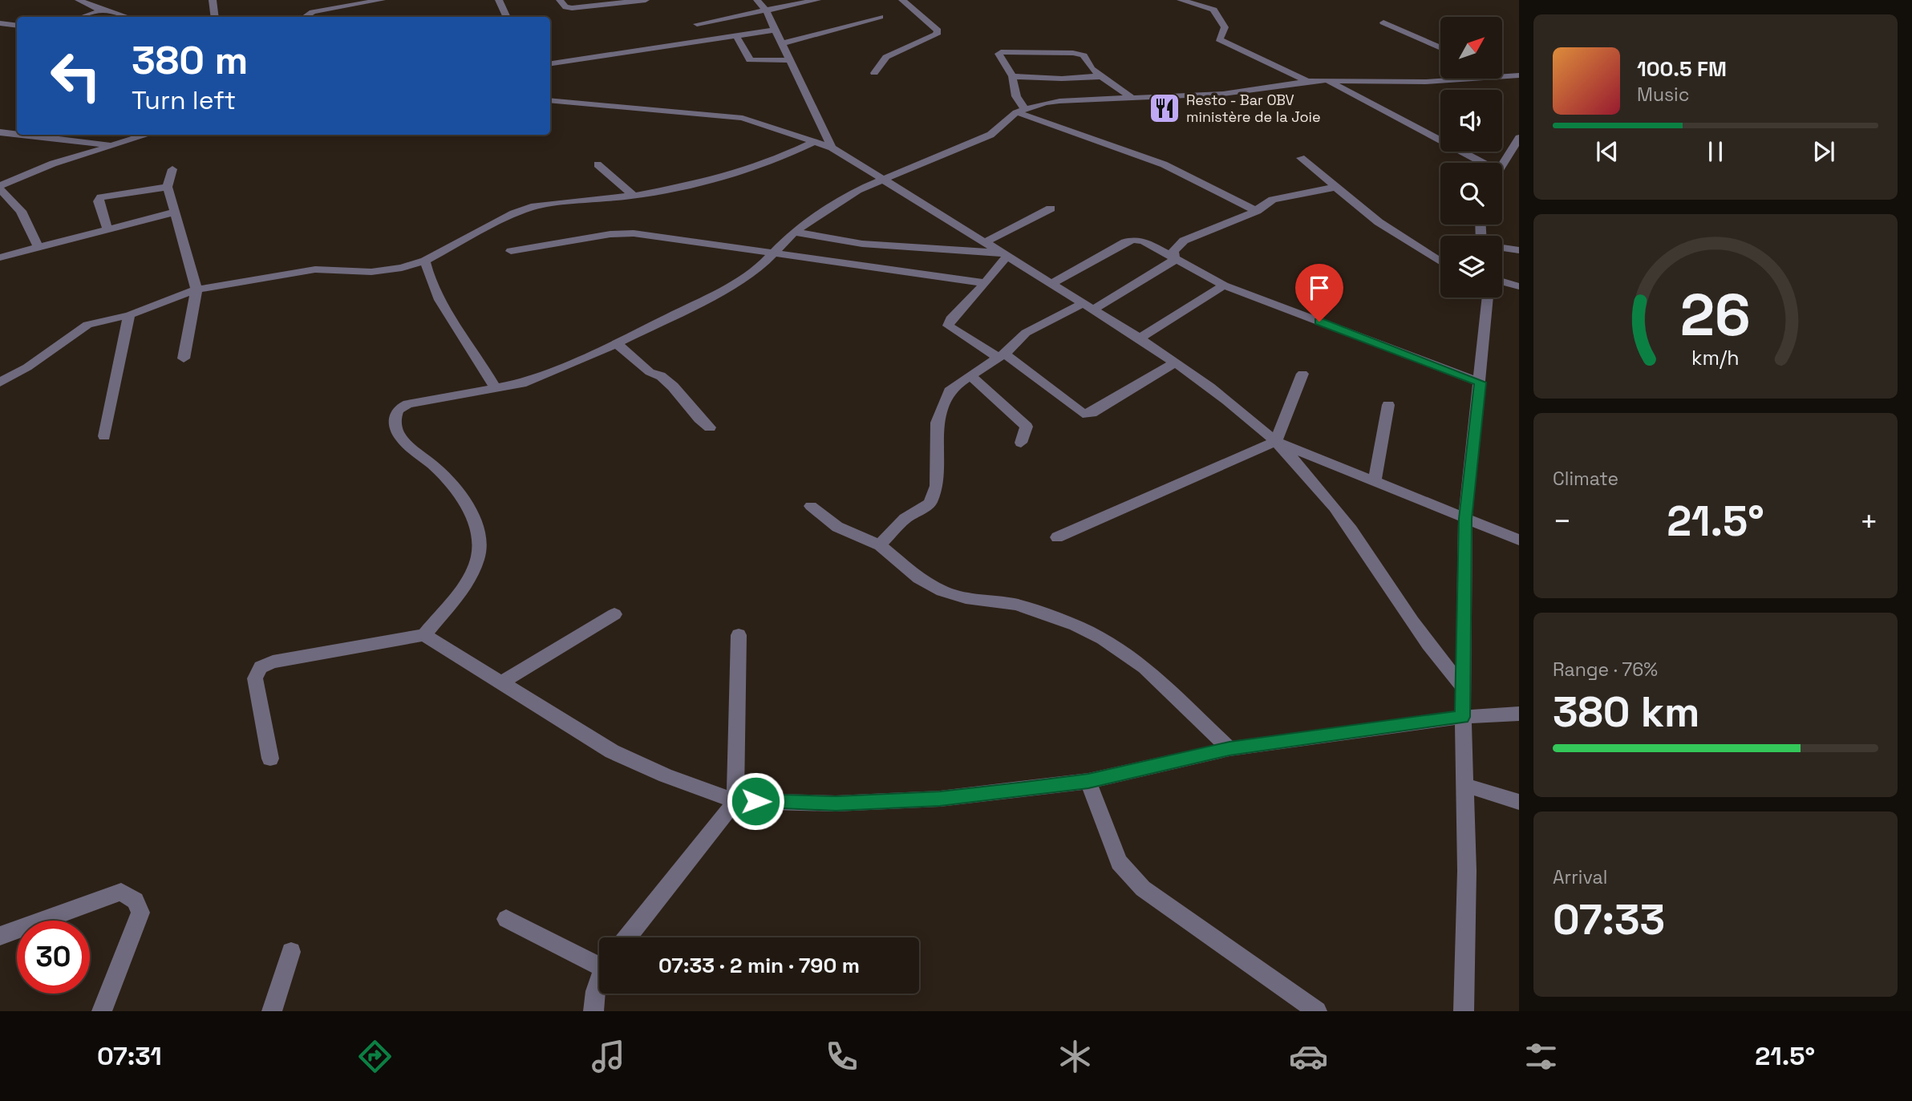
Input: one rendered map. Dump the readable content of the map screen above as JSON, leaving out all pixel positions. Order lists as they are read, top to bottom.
{
  "places": {
    "restaurant": ["Resto - Bar OBV ministère de la Joie"]
  },
  "north": "top right",
  "page": {
    "turn": ["380 m", "Turn left"],
    "song": ["100.5 FM", "Music"],
    "tile": [
      "Climate",
      ["Range · 76%", "380 km"],
      ["Arrival", "07:33"]
    ],
    "heat": ["−", "21.5°", "+"],
    "limit": "30",
    "trip": "07:33 · 2 min · 790 m",
    "tabs": ["07:31", "21.5°"],
    "gauge": ["26", "km/h"]
  }
}
